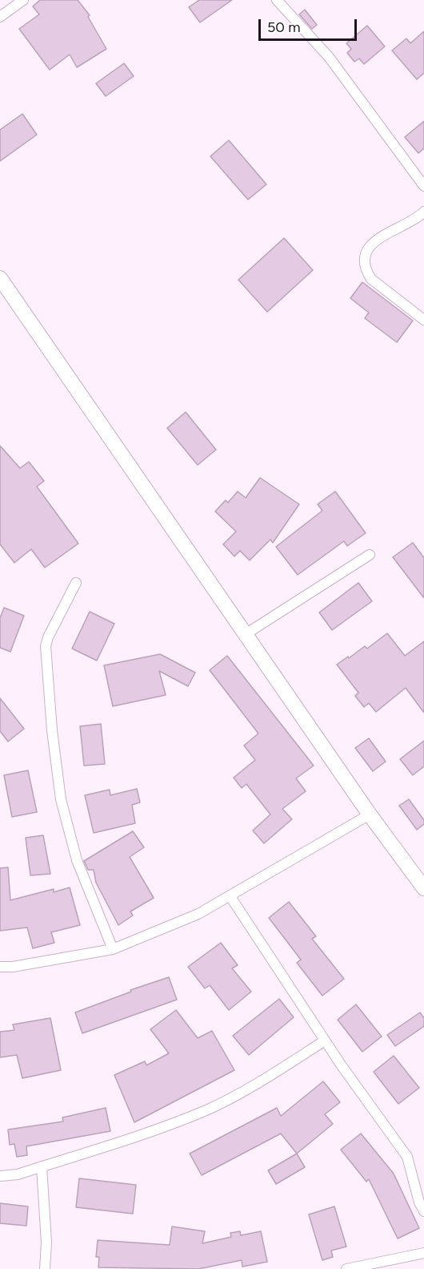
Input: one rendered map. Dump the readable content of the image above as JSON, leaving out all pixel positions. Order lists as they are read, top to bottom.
{
  "scale_bar": "50 m"
}
